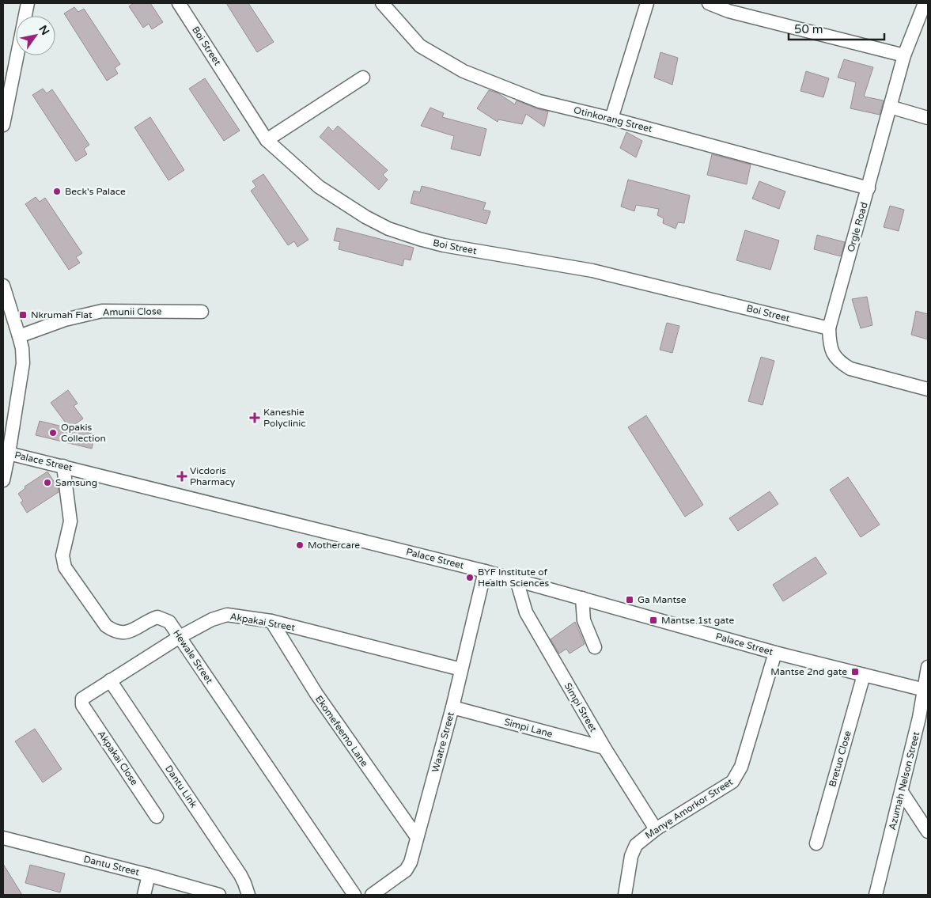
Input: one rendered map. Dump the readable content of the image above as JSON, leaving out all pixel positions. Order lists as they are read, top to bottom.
{
  "streets": {
    "street": [
      "Boi Street",
      "Otinkorang Street",
      "Orgle Road",
      "Amunii Close",
      "Palace Street",
      "Akpakai Street",
      "Hewale Street",
      "Simpi Street",
      "Simpi Lane",
      "Ekomefeemo Lane",
      "Waatre Street",
      "Akpakai Close",
      "Bretuo Close",
      "Azumah Nelson Street",
      "Dantu Link",
      "Manye Amorkor Street",
      "Dantu Street"
    ]
  },
  "crossings": [
    ["Boi Street", "Orgle Road"],
    ["Otinkorang Street", "Orgle Road"],
    ["Palace Street", "Hewale Street"],
    ["Palace Street", "Simpi Street"],
    ["Palace Street", "Waatre Street"],
    ["Palace Street", "Bretuo Close"],
    ["Palace Street", "Azumah Nelson Street"],
    ["Palace Street", "Manye Amorkor Street"],
    ["Akpakai Street", "Hewale Street"],
    ["Akpakai Street", "Ekomefeemo Lane"],
    ["Akpakai Street", "Waatre Street"],
    ["Akpakai Street", "Akpakai Close"],
    ["Akpakai Street", "Dantu Link"],
    ["Simpi Street", "Simpi Lane"],
    ["Simpi Street", "Manye Amorkor Street"],
    ["Simpi Lane", "Waatre Street"],
    ["Ekomefeemo Lane", "Waatre Street"]
  ],
  "places": {
    "other": [
      "Beck's Palace",
      "Opakis Collection",
      "Samsung",
      "Mothercare",
      "BYF Institute of Health Sciences"
    ],
    "transit": [
      "Nkrumah Flat",
      "Ga Mantse",
      "Mantse 1st gate",
      "Mantse 2nd gate"
    ],
    "health": ["Kaneshie Polyclinic", "Vicdoris Pharmacy"]
  },
  "scale_bar": "50 m",
  "north": "top right"
}
